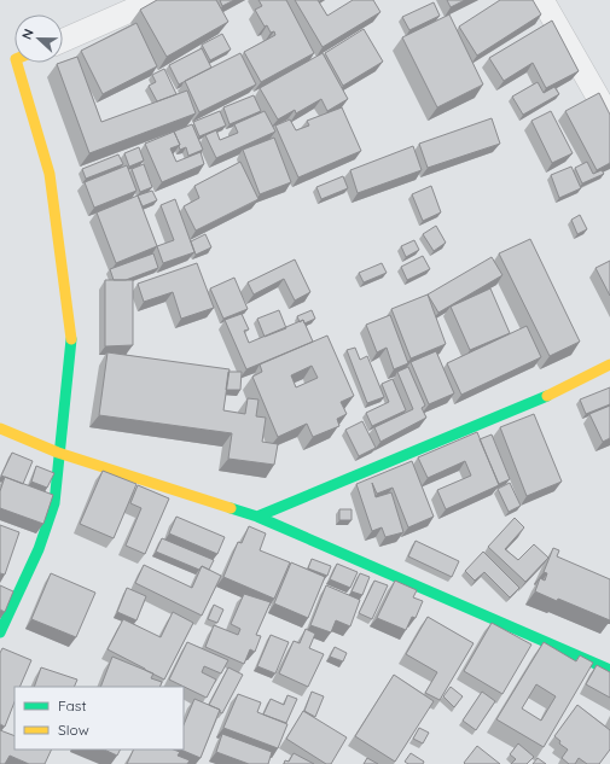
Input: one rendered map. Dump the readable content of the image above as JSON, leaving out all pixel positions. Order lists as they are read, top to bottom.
{
  "legend": ["Fast", "Slow"],
  "north": "left"
}
